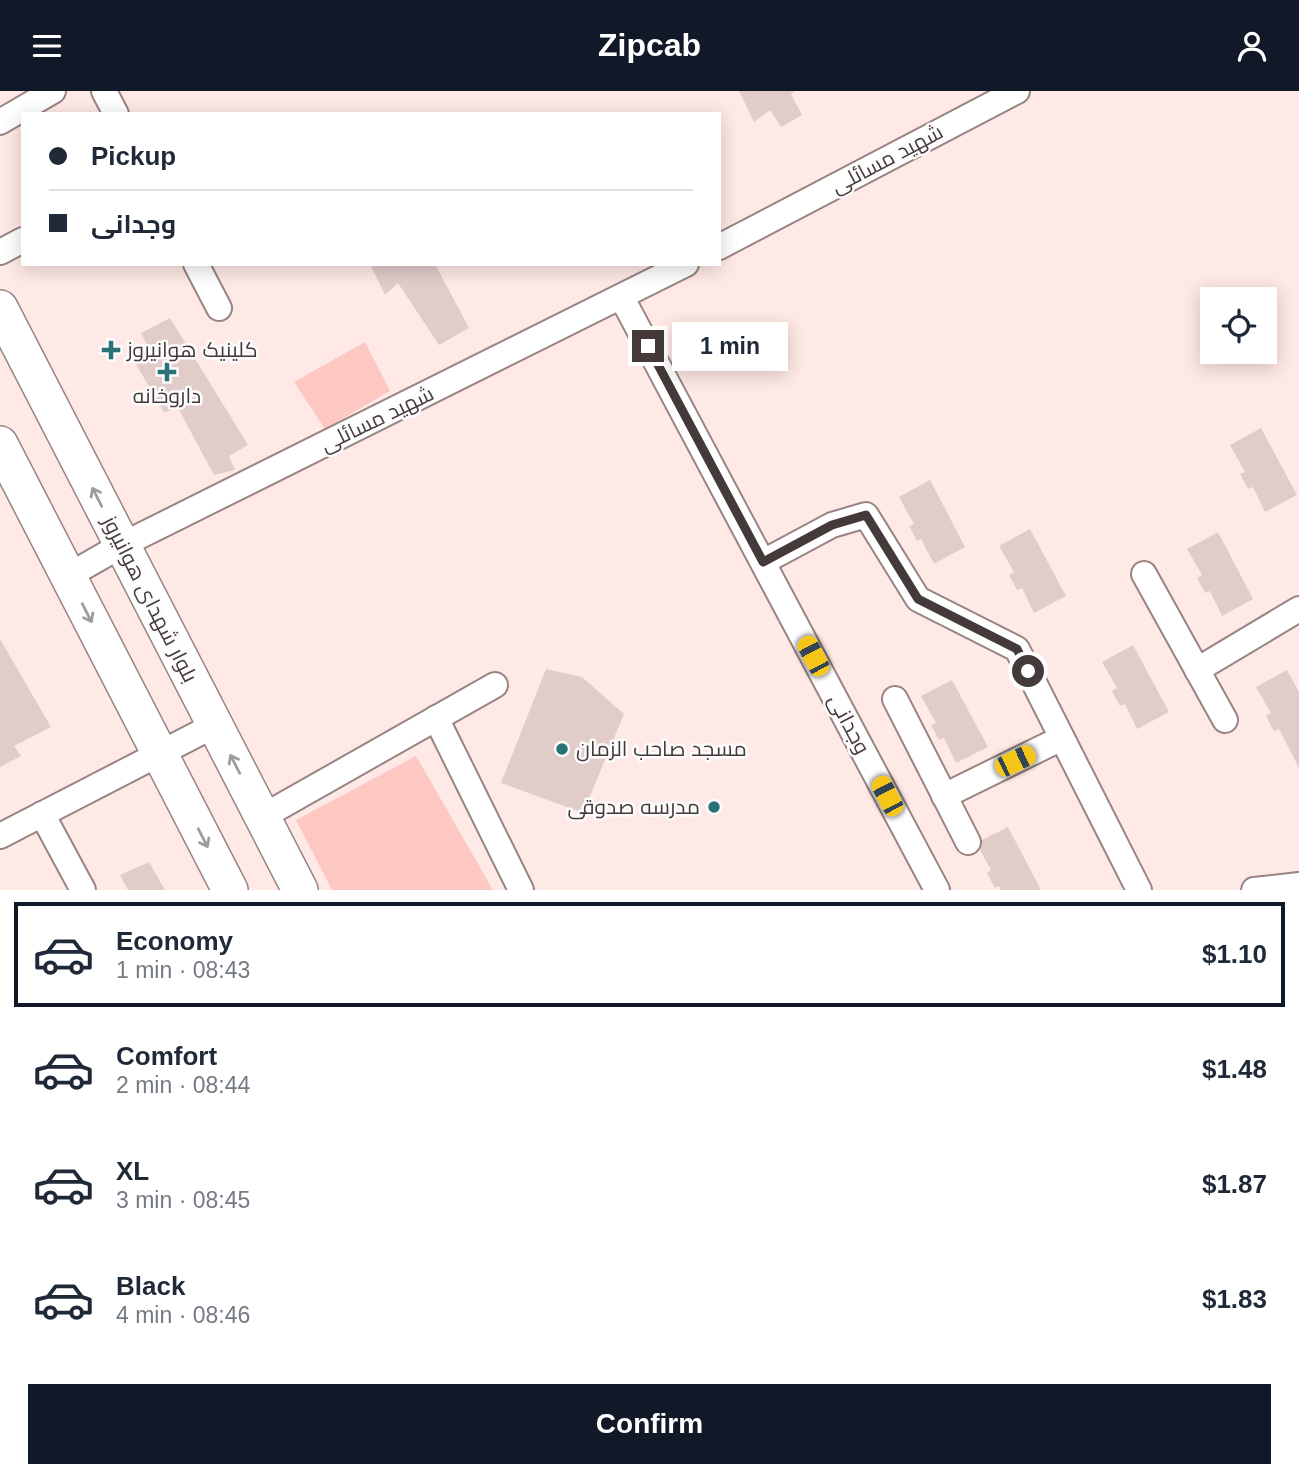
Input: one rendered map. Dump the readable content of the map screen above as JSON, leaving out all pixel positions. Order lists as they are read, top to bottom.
{
  "streets": {
    "main road": ["بلوار شهدای هوانیروز"],
    "street": ["شهید مسائلی", "وجدانی"]
  },
  "crossings": [
    ["شهید مسائلی", "بلوار شهدای هوانیروز"],
    ["شهید مسائلی", "وجدانی"]
  ],
  "places": {
    "health": ["کلینیک هوانیروز", "داروخانه"],
    "other": ["مسجد صاحب الزمان", "مدرسه صدوقی"]
  },
  "page": {
    "header": "Zipcab",
    "banner": ["Pickup", "وجدانی"],
    "bubble": "1 min",
    "list": [
      {
        "name": "Economy",
        "note": "1 min · 08:43",
        "value": "$1.10"
      },
      {
        "name": "Comfort",
        "note": "2 min · 08:44",
        "value": "$1.48"
      },
      {
        "name": "XL",
        "note": "3 min · 08:45",
        "value": "$1.87"
      },
      {
        "name": "Black",
        "note": "4 min · 08:46",
        "value": "$1.83"
      }
    ],
    "buttons": "Confirm"
  }
}
